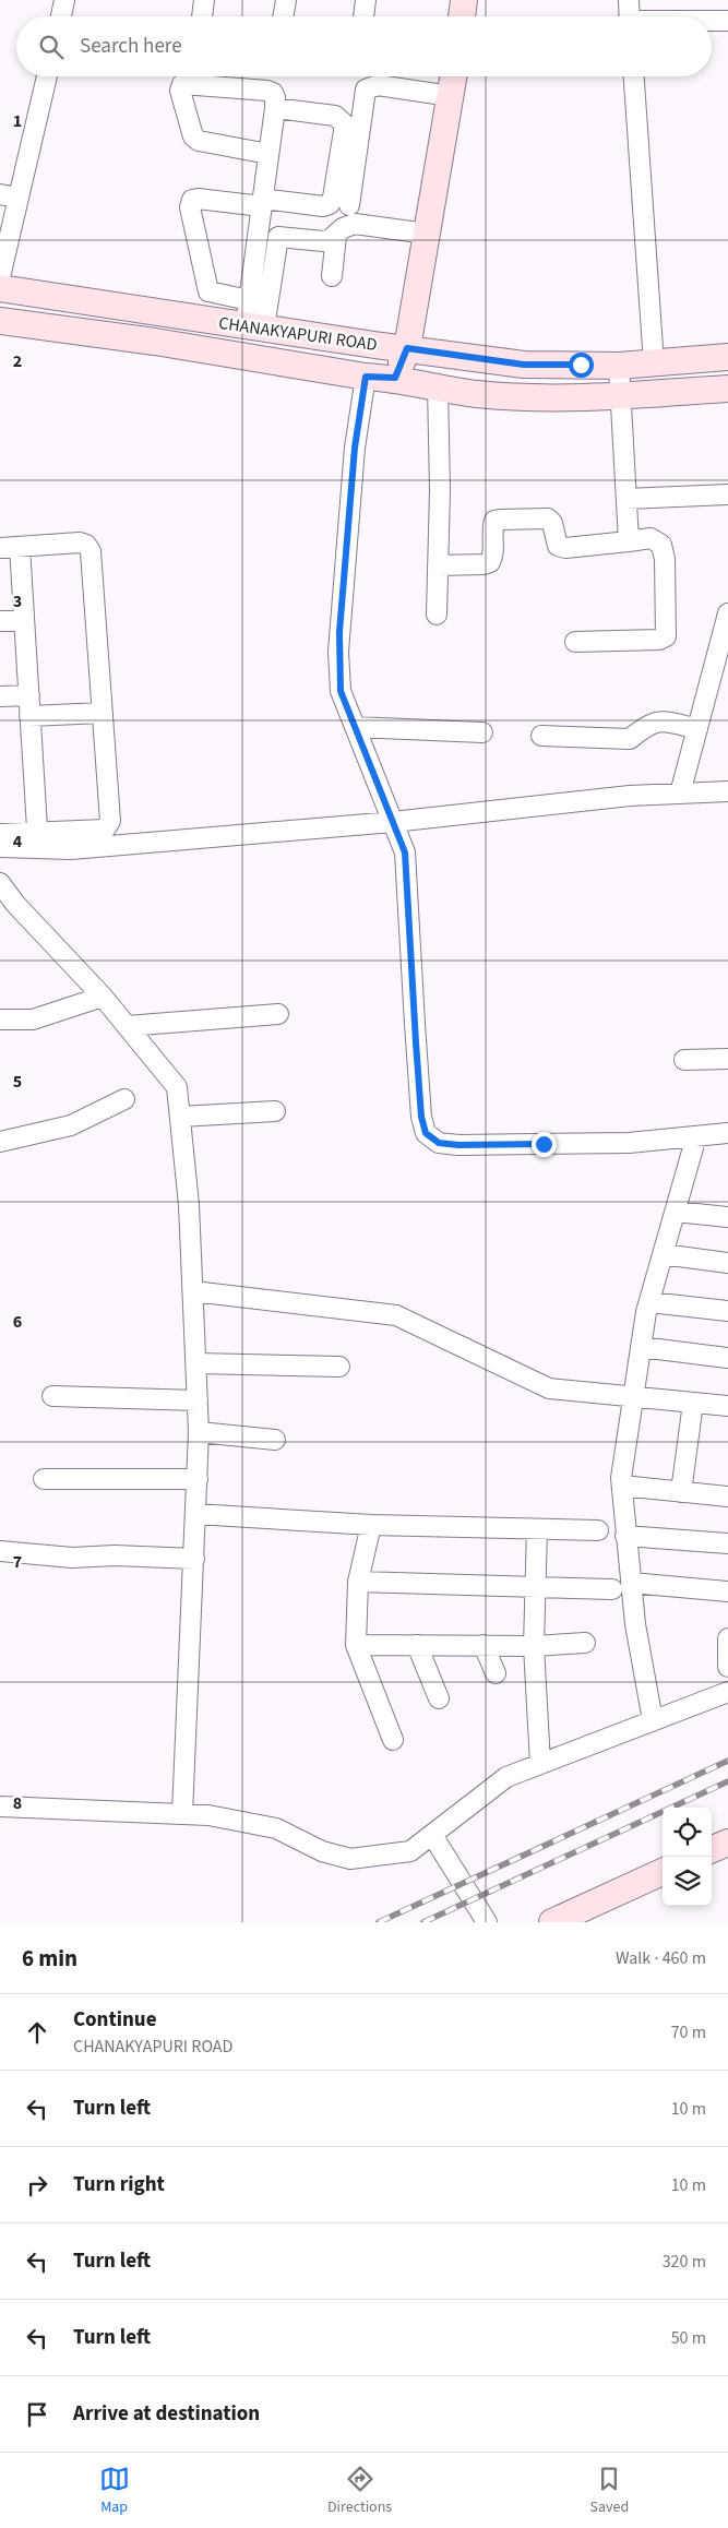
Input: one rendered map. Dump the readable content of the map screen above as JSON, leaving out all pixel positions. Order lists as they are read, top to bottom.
{
  "streets": {
    "street": ["CHANAKYAPURI ROAD"]
  },
  "page": {
    "search": "Search here",
    "heading": ["6 min", "Walk · 460 m"],
    "list": [
      ["Continue", "CHANAKYAPURI ROAD", "70 m"],
      ["Turn left", "10 m"],
      ["Turn right", "10 m"],
      ["Turn left", "320 m"],
      ["Turn left", "50 m"],
      "Arrive at destination"
    ],
    "nav": ["Map", "Directions", "Saved"]
  },
  "grid": {
    "rows": [
      "1",
      "2",
      "3",
      "4",
      "5",
      "6",
      "7",
      "8"
    ]
  }
}
